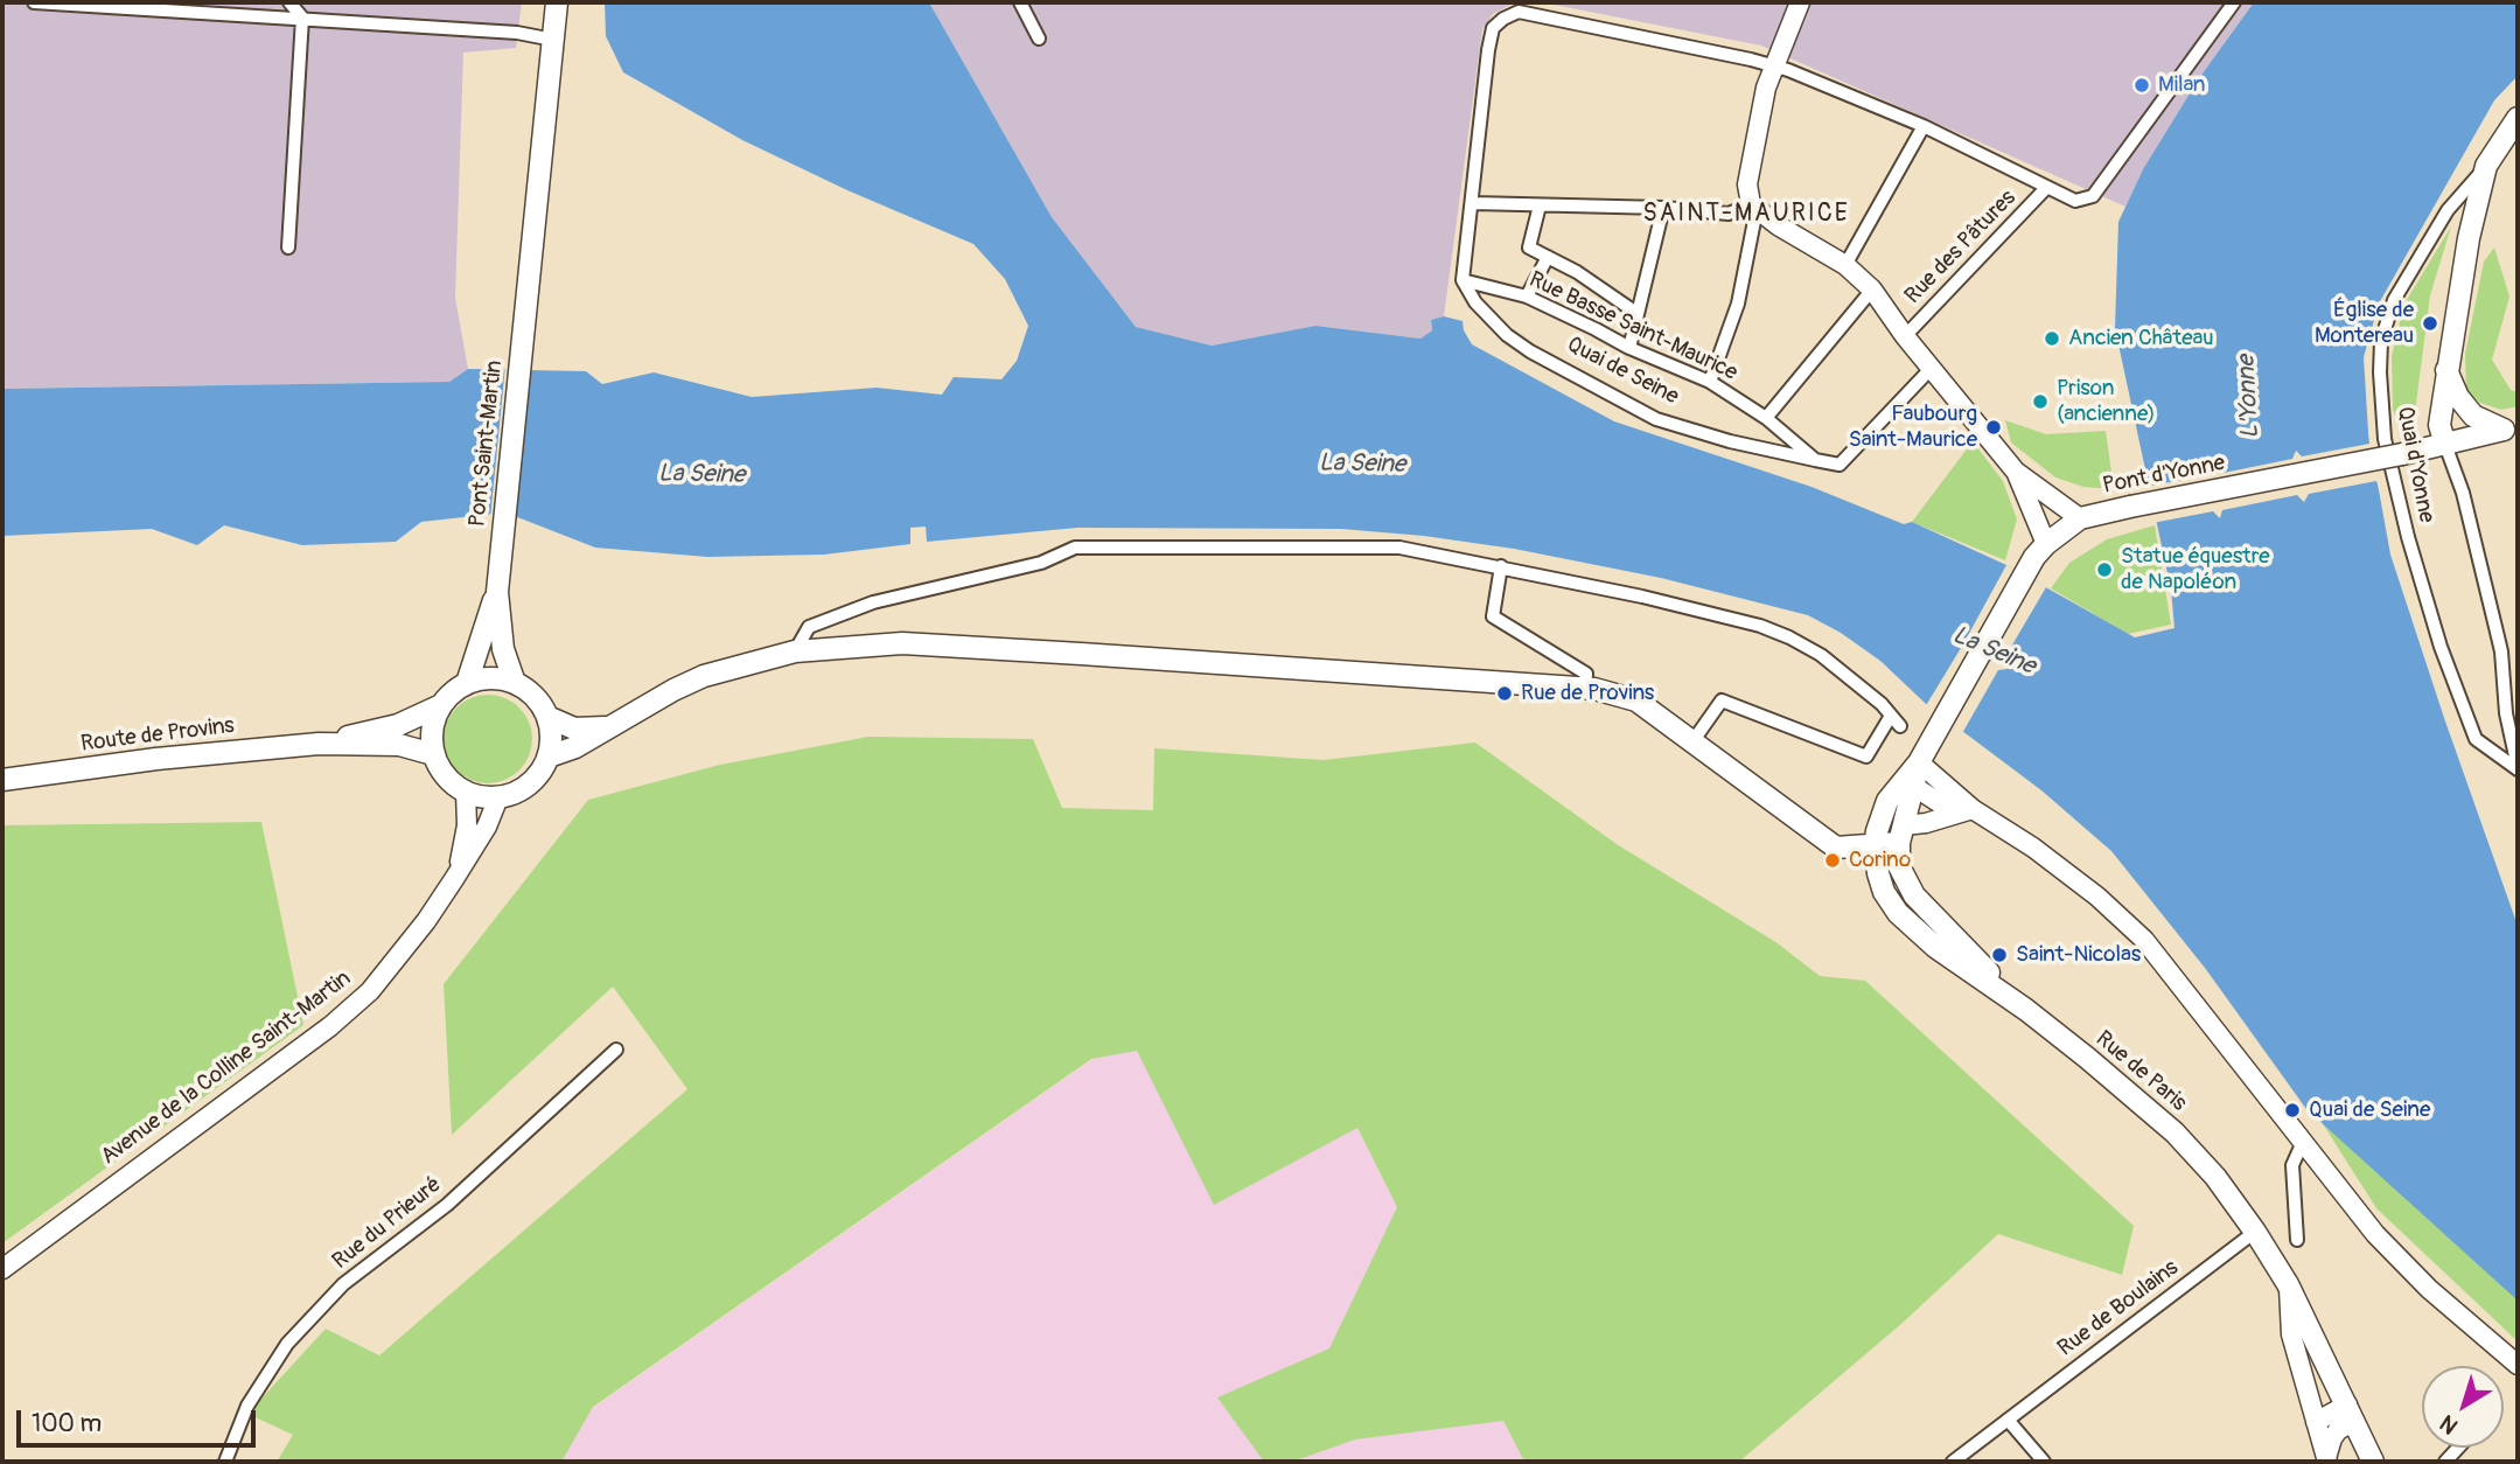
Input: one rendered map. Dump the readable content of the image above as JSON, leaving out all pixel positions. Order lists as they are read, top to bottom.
{
  "streets": {
    "main road": [
      "Pont Saint-Martin",
      "Pont d'Yonne",
      "Route de Provins",
      "Avenue de la Colline Saint-Martin",
      "Rue de Paris"
    ],
    "street": [
      "Rue des Pâtures",
      "Rue Basse Saint-Maurice",
      "Quai de Seine",
      "Quai d'Yonne",
      "Rue du Prieuré",
      "Rue de Boulains"
    ]
  },
  "crossings": [
    ["Rue Basse Saint-Maurice", "Quai de Seine"],
    ["Pont d'Yonne", "Rue de Paris"],
    ["Rue de Paris", "Rue de Boulains"]
  ],
  "districts": ["SAINT-MAURICE"],
  "water": ["L'Yonne", "La Seine"],
  "places": [
    "Milan",
    "Église de Montereau",
    "Ancien Château",
    "Prison (ancienne)",
    "Faubourg Saint-Maurice",
    "Statue équestre de Napoléon",
    "Rue de Provins",
    "Corino",
    "Saint-Nicolas",
    "Quai de Seine"
  ],
  "scale_bar": "100 m",
  "north": "bottom left"
}
